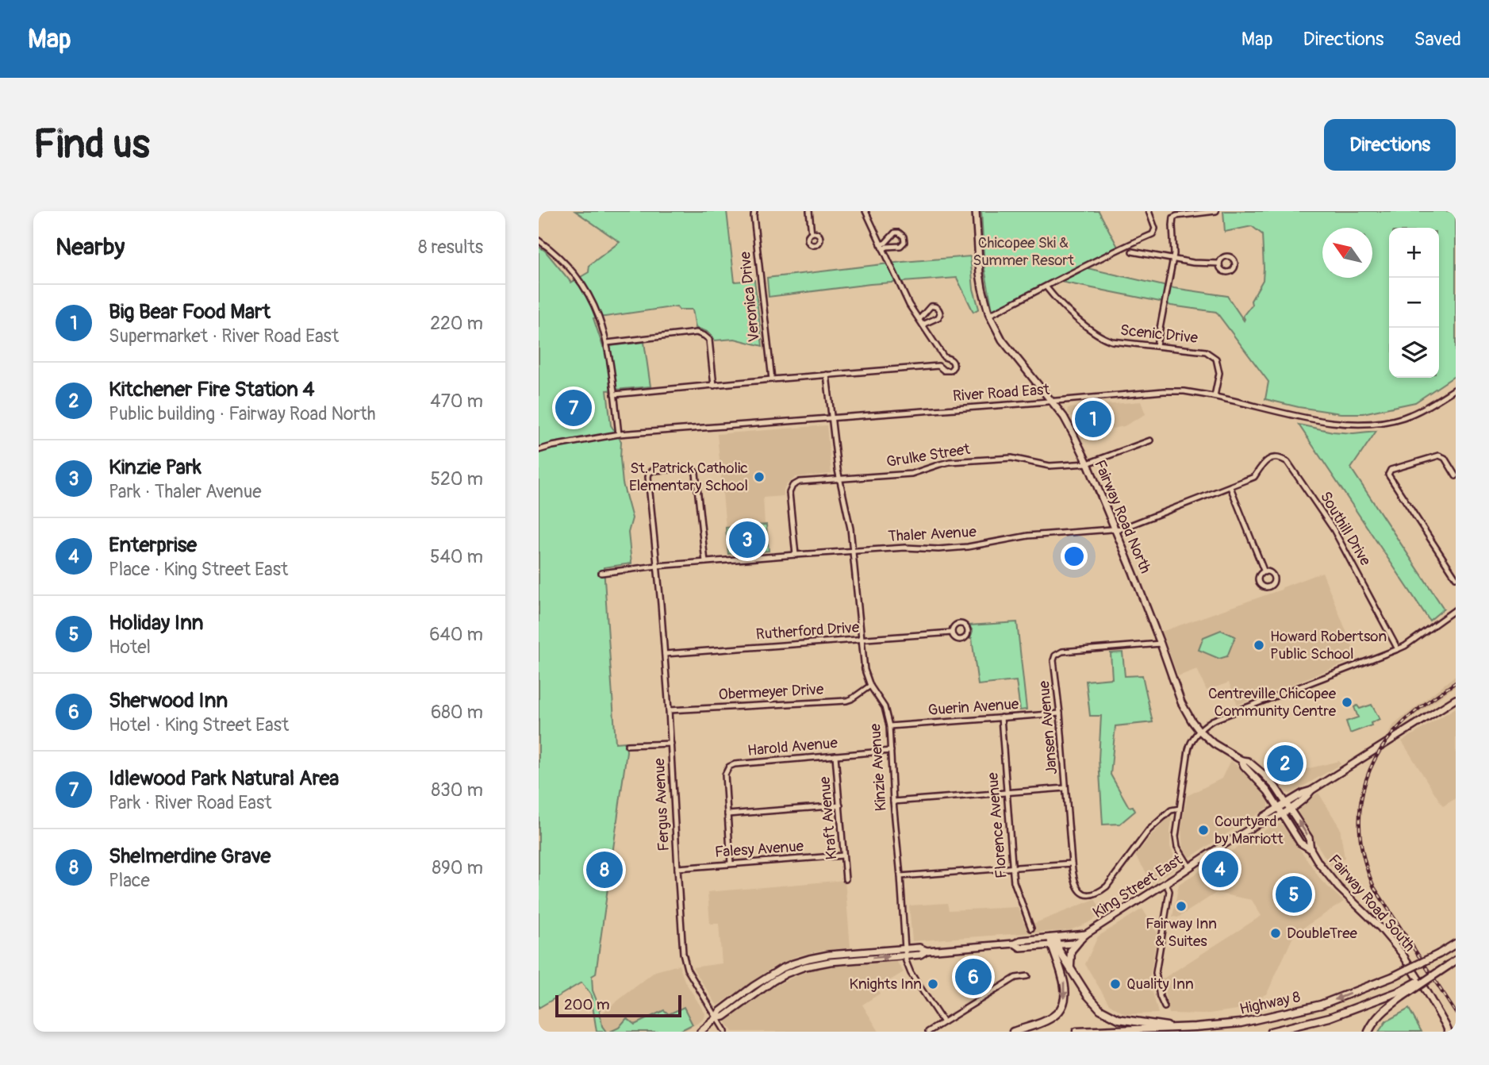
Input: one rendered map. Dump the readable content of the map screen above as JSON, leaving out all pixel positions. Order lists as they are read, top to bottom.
{
  "streets": {
    "highway": ["Highway 8"],
    "main road": ["Fairway Road North", "King Street East", "Fairway Road South"],
    "street": [
      "Veronica Drive",
      "Scenic Drive",
      "River Road East",
      "Grulke Street",
      "Southill Drive",
      "Thaler Avenue",
      "Rutherford Drive",
      "Obermeyer Drive",
      "Guerin Avenue",
      "Jansen Avenue",
      "Harold Avenue",
      "Kinzie Avenue",
      "Fergus Avenue",
      "Kraft Avenue",
      "Florence Avenue",
      "Falesy Avenue"
    ]
  },
  "crossings": [
    ["Scenic Drive", "River Road East"],
    ["River Road East", "Fairway Road North"],
    ["River Road East", "Kinzie Avenue"],
    ["Grulke Street", "Fairway Road North"],
    ["Grulke Street", "Thaler Avenue"],
    ["Grulke Street", "Kinzie Avenue"],
    ["Fairway Road North", "Thaler Avenue"],
    ["Fairway Road North", "Jansen Avenue"],
    ["Fairway Road North", "King Street East"],
    ["Fairway Road North", "Fairway Road South"],
    ["Southill Drive", "Thaler Avenue"],
    ["Thaler Avenue", "Kinzie Avenue"],
    ["Thaler Avenue", "Fergus Avenue"],
    ["Rutherford Drive", "Kinzie Avenue"],
    ["Rutherford Drive", "Fergus Avenue"],
    ["Obermeyer Drive", "Kinzie Avenue"],
    ["Obermeyer Drive", "Fergus Avenue"],
    ["Guerin Avenue", "Jansen Avenue"],
    ["Guerin Avenue", "Kinzie Avenue"],
    ["Guerin Avenue", "Florence Avenue"],
    ["Harold Avenue", "Kinzie Avenue"],
    ["Harold Avenue", "Kraft Avenue"],
    ["Harold Avenue", "Falesy Avenue"],
    ["Fergus Avenue", "Falesy Avenue"],
    ["Kraft Avenue", "Falesy Avenue"],
    ["King Street East", "Fairway Road South"]
  ],
  "parks": ["Chicopee Ski & Summer Resort"],
  "places": [
    "St. Patrick Catholic Elementary School",
    "Howard Robertson Public School",
    "Centreville Chicopee Community Centre",
    "Courtyard by Marriott",
    "Fairway Inn & Suites",
    "DoubleTree",
    "Knights Inn",
    "Quality Inn"
  ],
  "scale_bar": "200 m",
  "north": "top left",
  "page": {
    "header": "Map",
    "nav": ["Map", "Directions", "Saved"],
    "buttons": "Directions",
    "title": "Find us",
    "heading": ["Nearby", "8 results"],
    "map_buttons": ["+", "−"],
    "list": [
      {
        "mark": "1",
        "name": "Big Bear Food Mart",
        "note": "Supermarket · River Road East",
        "value": "220 m"
      },
      {
        "mark": "2",
        "name": "Kitchener Fire Station 4",
        "note": "Public building · Fairway Road North",
        "value": "470 m"
      },
      {
        "mark": "3",
        "name": "Kinzie Park",
        "note": "Park · Thaler Avenue",
        "value": "520 m"
      },
      {
        "mark": "4",
        "name": "Enterprise",
        "note": "Place · King Street East",
        "value": "540 m"
      },
      {
        "mark": "5",
        "name": "Holiday Inn",
        "note": "Hotel",
        "value": "640 m"
      },
      {
        "mark": "6",
        "name": "Sherwood Inn",
        "note": "Hotel · King Street East",
        "value": "680 m"
      },
      {
        "mark": "7",
        "name": "Idlewood Park Natural Area",
        "note": "Park · River Road East",
        "value": "830 m"
      },
      {
        "mark": "8",
        "name": "Shelmerdine Grave",
        "note": "Place",
        "value": "890 m"
      }
    ],
    "pins": [
      "7",
      "1",
      "3",
      "2",
      "4",
      "8",
      "5",
      "6"
    ],
    "scale": "200 m"
  }
}
